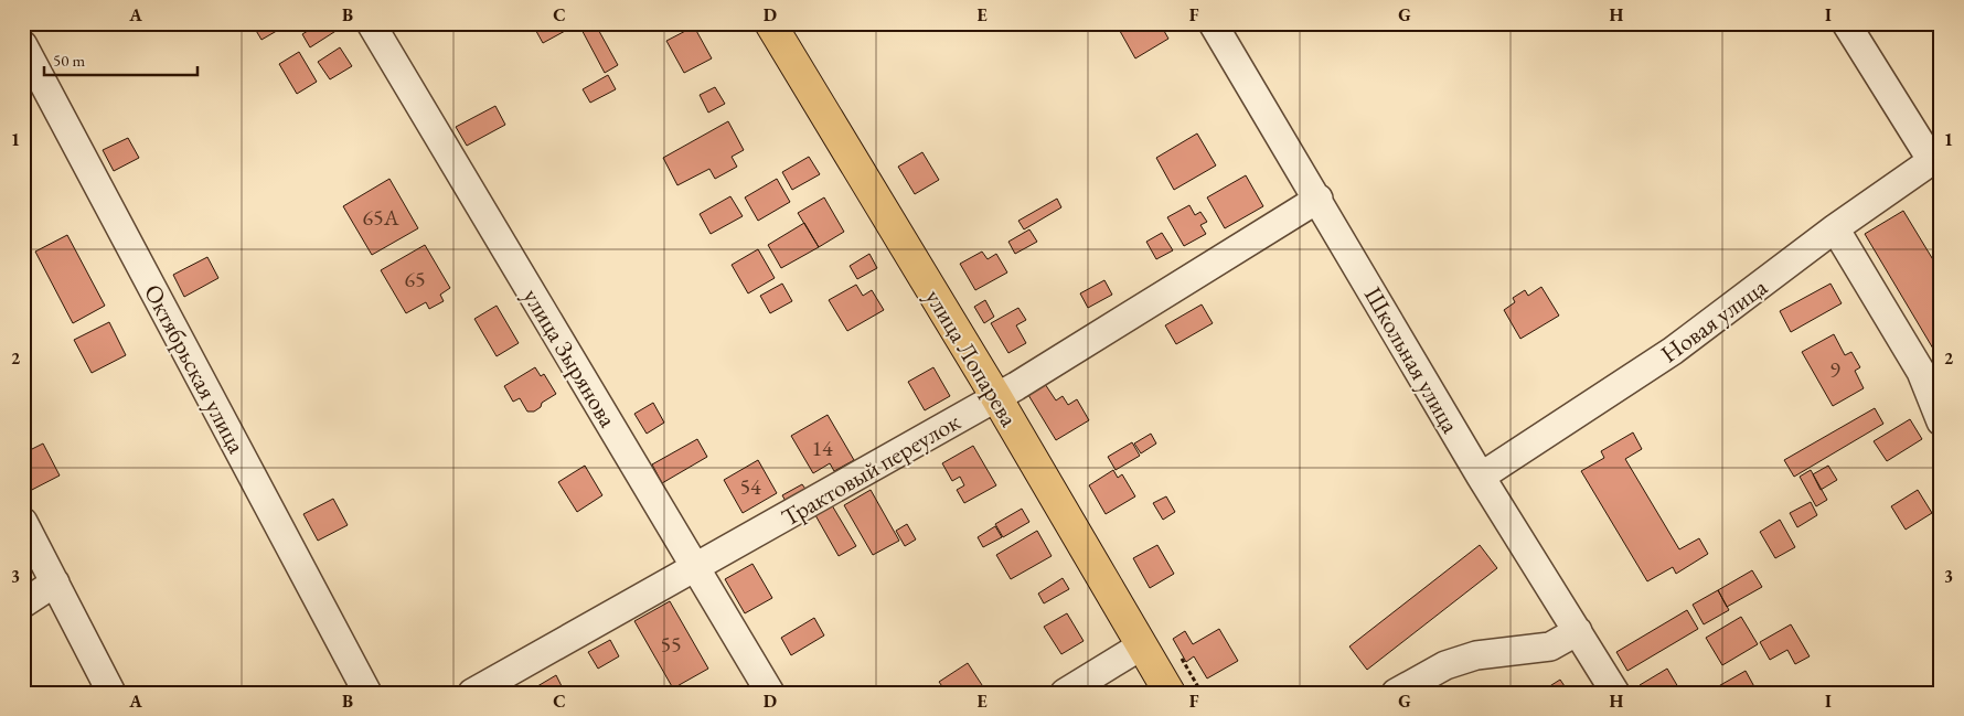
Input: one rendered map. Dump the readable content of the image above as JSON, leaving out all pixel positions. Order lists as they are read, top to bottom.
{
  "streets": {
    "main road": ["улица Лопарева"],
    "street": [
      "Новая улица",
      "улица Зырянова",
      "Школьная улица",
      "Октябрьская улица",
      "Трактовый переулок"
    ]
  },
  "crossings": [
    ["Новая улица", "Школьная улица"],
    ["улица Зырянова", "Трактовый переулок"],
    ["улица Лопарева", "Трактовый переулок"],
    ["Школьная улица", "Трактовый переулок"]
  ],
  "house_numbers": [
    "65А",
    "65",
    "9",
    "14",
    "54",
    "55"
  ],
  "scale_bar": "50 m",
  "grid": {
    "columns": [
      "A",
      "B",
      "C",
      "D",
      "E",
      "F",
      "G",
      "H",
      "I"
    ],
    "rows": ["1", "2", "3"]
  }
}
